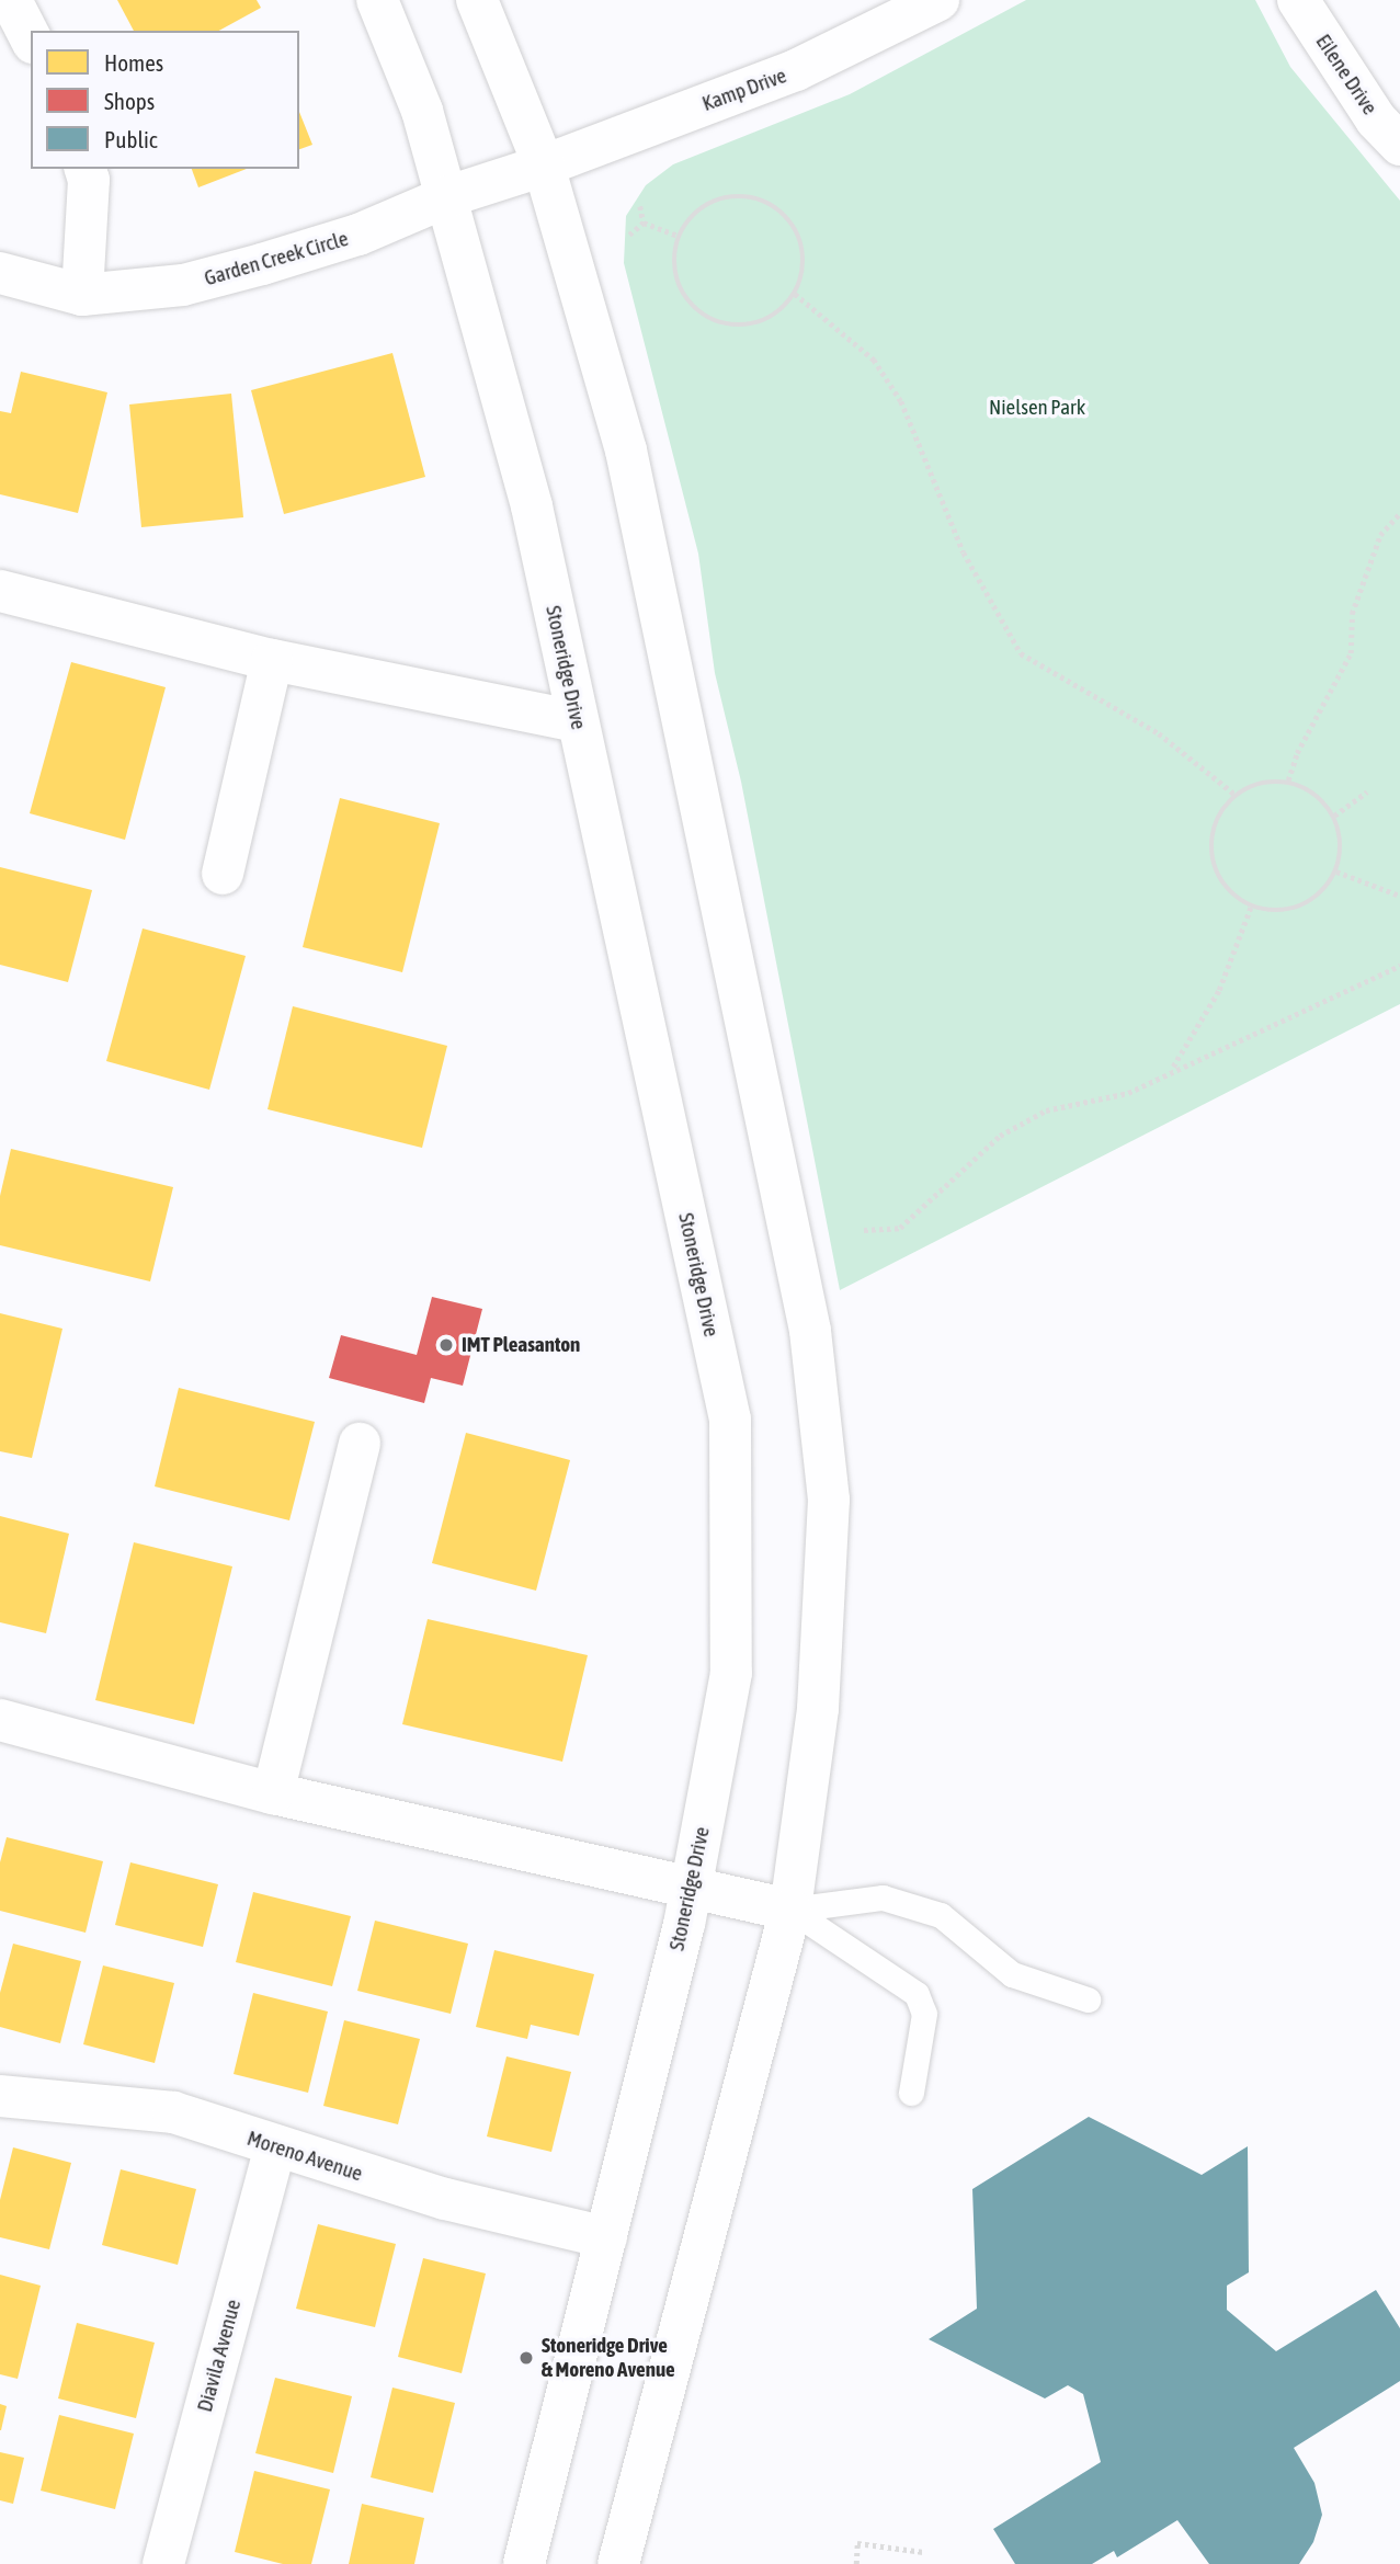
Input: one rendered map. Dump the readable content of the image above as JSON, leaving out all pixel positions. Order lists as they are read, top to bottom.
{
  "streets": {
    "main road": [
      "Eilene Drive",
      "Kamp Drive",
      "Garden Creek Circle",
      "Stoneridge Drive",
      "Moreno Avenue",
      "Diavila Avenue"
    ]
  },
  "crossings": [
    ["Kamp Drive", "Garden Creek Circle"],
    ["Garden Creek Circle", "Stoneridge Drive"],
    ["Stoneridge Drive", "Moreno Avenue"],
    ["Moreno Avenue", "Diavila Avenue"]
  ],
  "parks": ["Nielsen Park"],
  "places": ["IMT Pleasanton", "Stoneridge Drive & Moreno Avenue"],
  "legend": ["Homes", "Shops", "Public"]
}
